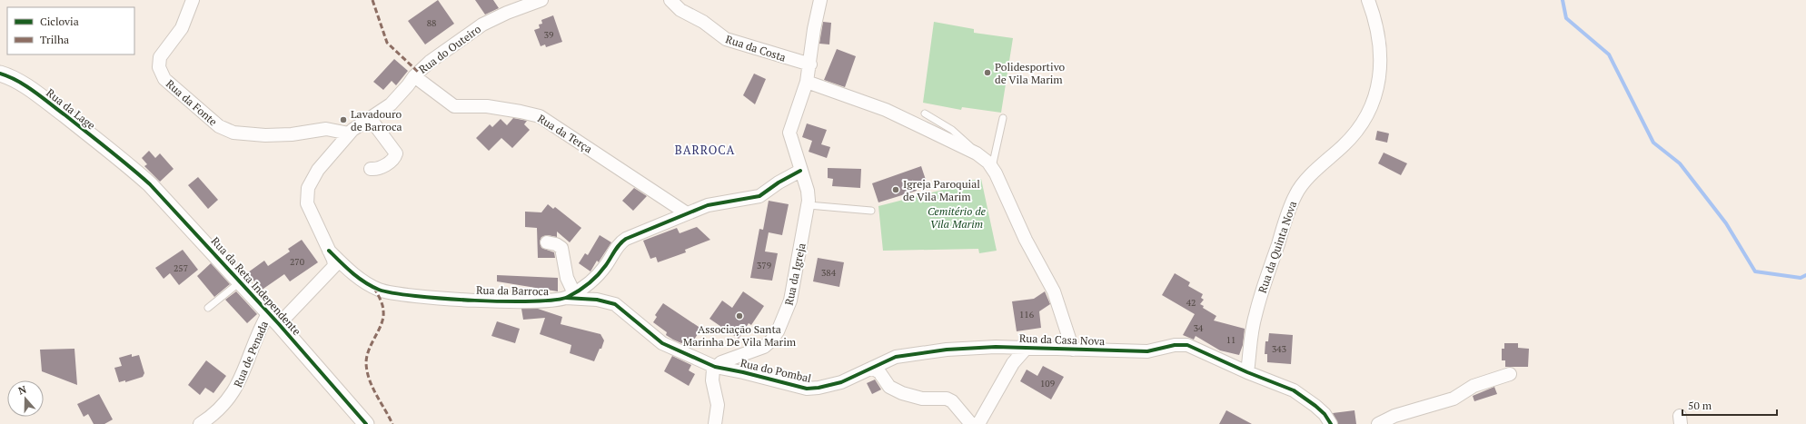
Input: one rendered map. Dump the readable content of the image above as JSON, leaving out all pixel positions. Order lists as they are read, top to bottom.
{
  "streets": {
    "street": [
      "Rua da Costa",
      "Rua do Outeiro",
      "Rua da Fonte",
      "Rua da Lage",
      "Rua da Terça",
      "Rua da Quinta Nova",
      "Rua da Igreja",
      "Rua da Reta Independente",
      "Rua da Barroca",
      "Rua da Casa Nova",
      "Rua de Penada",
      "Rua do Pombal"
    ]
  },
  "crossings": [
    ["Rua da Costa", "Rua da Igreja"],
    ["Rua do Outeiro", "Rua da Fonte"],
    ["Rua do Outeiro", "Rua da Terça"],
    ["Rua do Outeiro", "Rua da Reta Independente"],
    ["Rua do Outeiro", "Rua da Barroca"],
    ["Rua da Lage", "Rua da Reta Independente"],
    ["Rua da Quinta Nova", "Rua da Casa Nova"],
    ["Rua da Igreja", "Rua da Barroca"],
    ["Rua da Igreja", "Rua do Pombal"],
    ["Rua da Reta Independente", "Rua de Penada"],
    ["Rua da Barroca", "Rua do Pombal"],
    ["Rua da Casa Nova", "Rua do Pombal"]
  ],
  "districts": ["BARROCA"],
  "parks": ["Cemitério de Vila Marim"],
  "places": [
    "Polidesportivo de Vila Marim",
    "Lavadouro de Barroca",
    "Igreja Paroquial de Vila Marim",
    "Associação Santa Marinha De Vila Marim"
  ],
  "house_numbers": [
    "88",
    "39",
    "270",
    "379",
    "257",
    "384",
    "42",
    "116",
    "34",
    "11",
    "343",
    "109"
  ],
  "legend": ["Ciclovia", "Trilha"],
  "scale_bar": "50 m",
  "north": "top"
}
